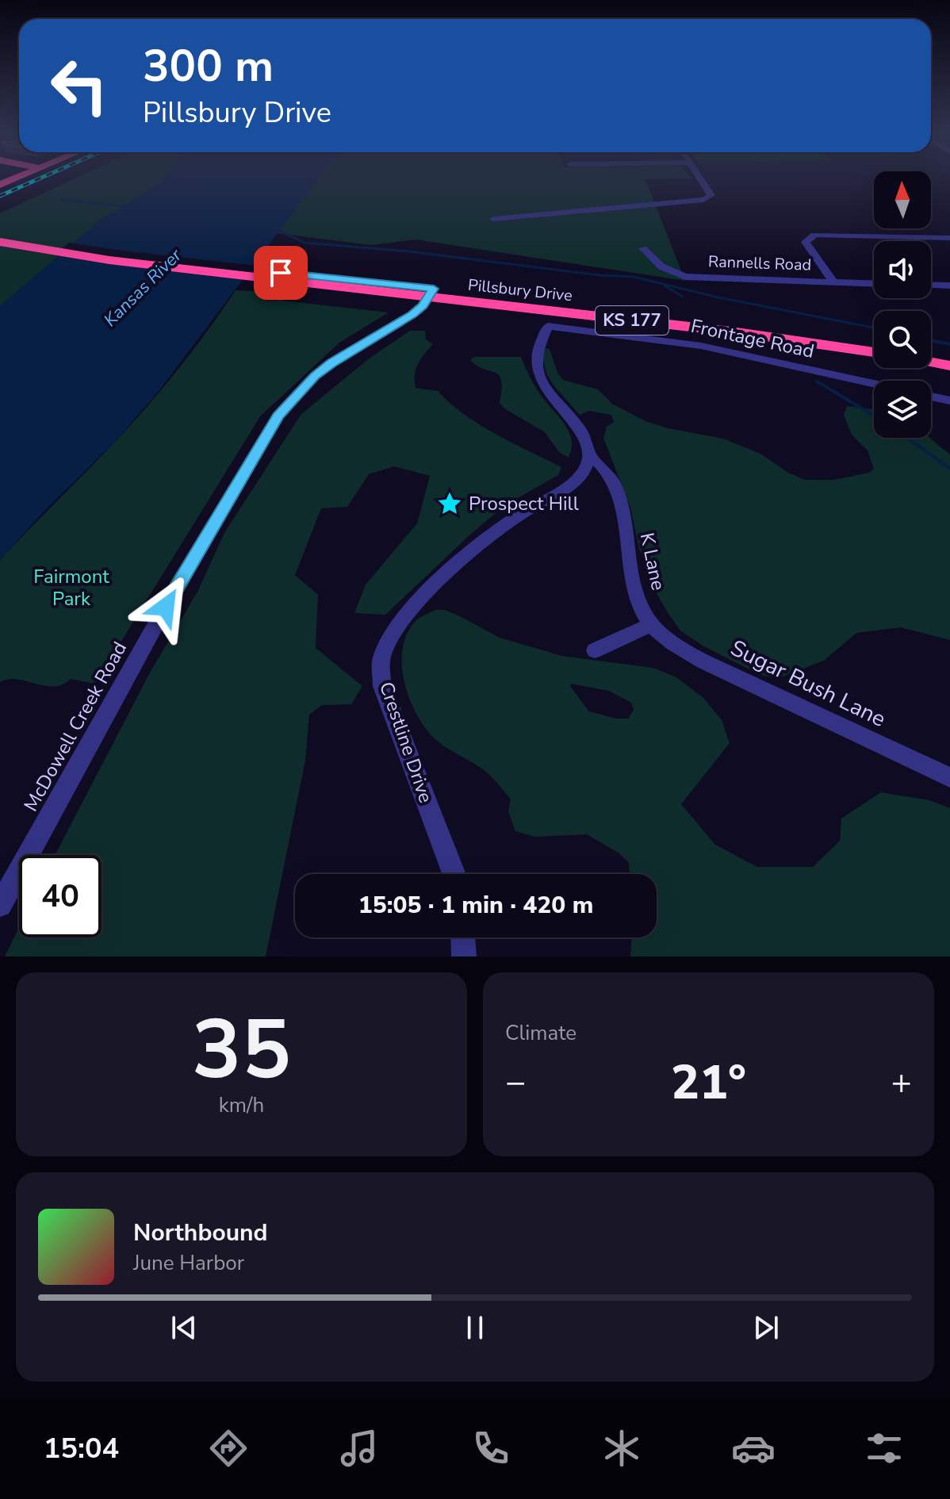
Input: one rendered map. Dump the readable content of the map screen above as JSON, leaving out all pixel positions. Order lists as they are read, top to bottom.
{
  "streets": {
    "highway": ["Pillsbury Drive", "KS 177"],
    "street": [
      "Rannells Road",
      "Frontage Road",
      "K Lane",
      "Sugar Bush Lane",
      "McDowell Creek Road",
      "Crestline Drive"
    ]
  },
  "crossings": [
    ["Pillsbury Drive", "McDowell Creek Road"],
    ["Frontage Road", "K Lane"],
    ["Frontage Road", "Crestline Drive"],
    ["K Lane", "Sugar Bush Lane"],
    ["K Lane", "Crestline Drive"]
  ],
  "water": ["Kansas River"],
  "parks": ["Fairmont Park"],
  "places": {
    "place": ["Prospect Hill"]
  },
  "north": "top",
  "page": {
    "turn": ["300 m", "Pillsbury Drive"],
    "limit": "40",
    "trip": "15:05 · 1 min · 420 m",
    "tile": [
      ["35", "km/h"],
      "Climate"
    ],
    "heat": ["−", "21°", "+"],
    "song": ["Northbound", "June Harbor"],
    "tabs": "15:04"
  }
}
